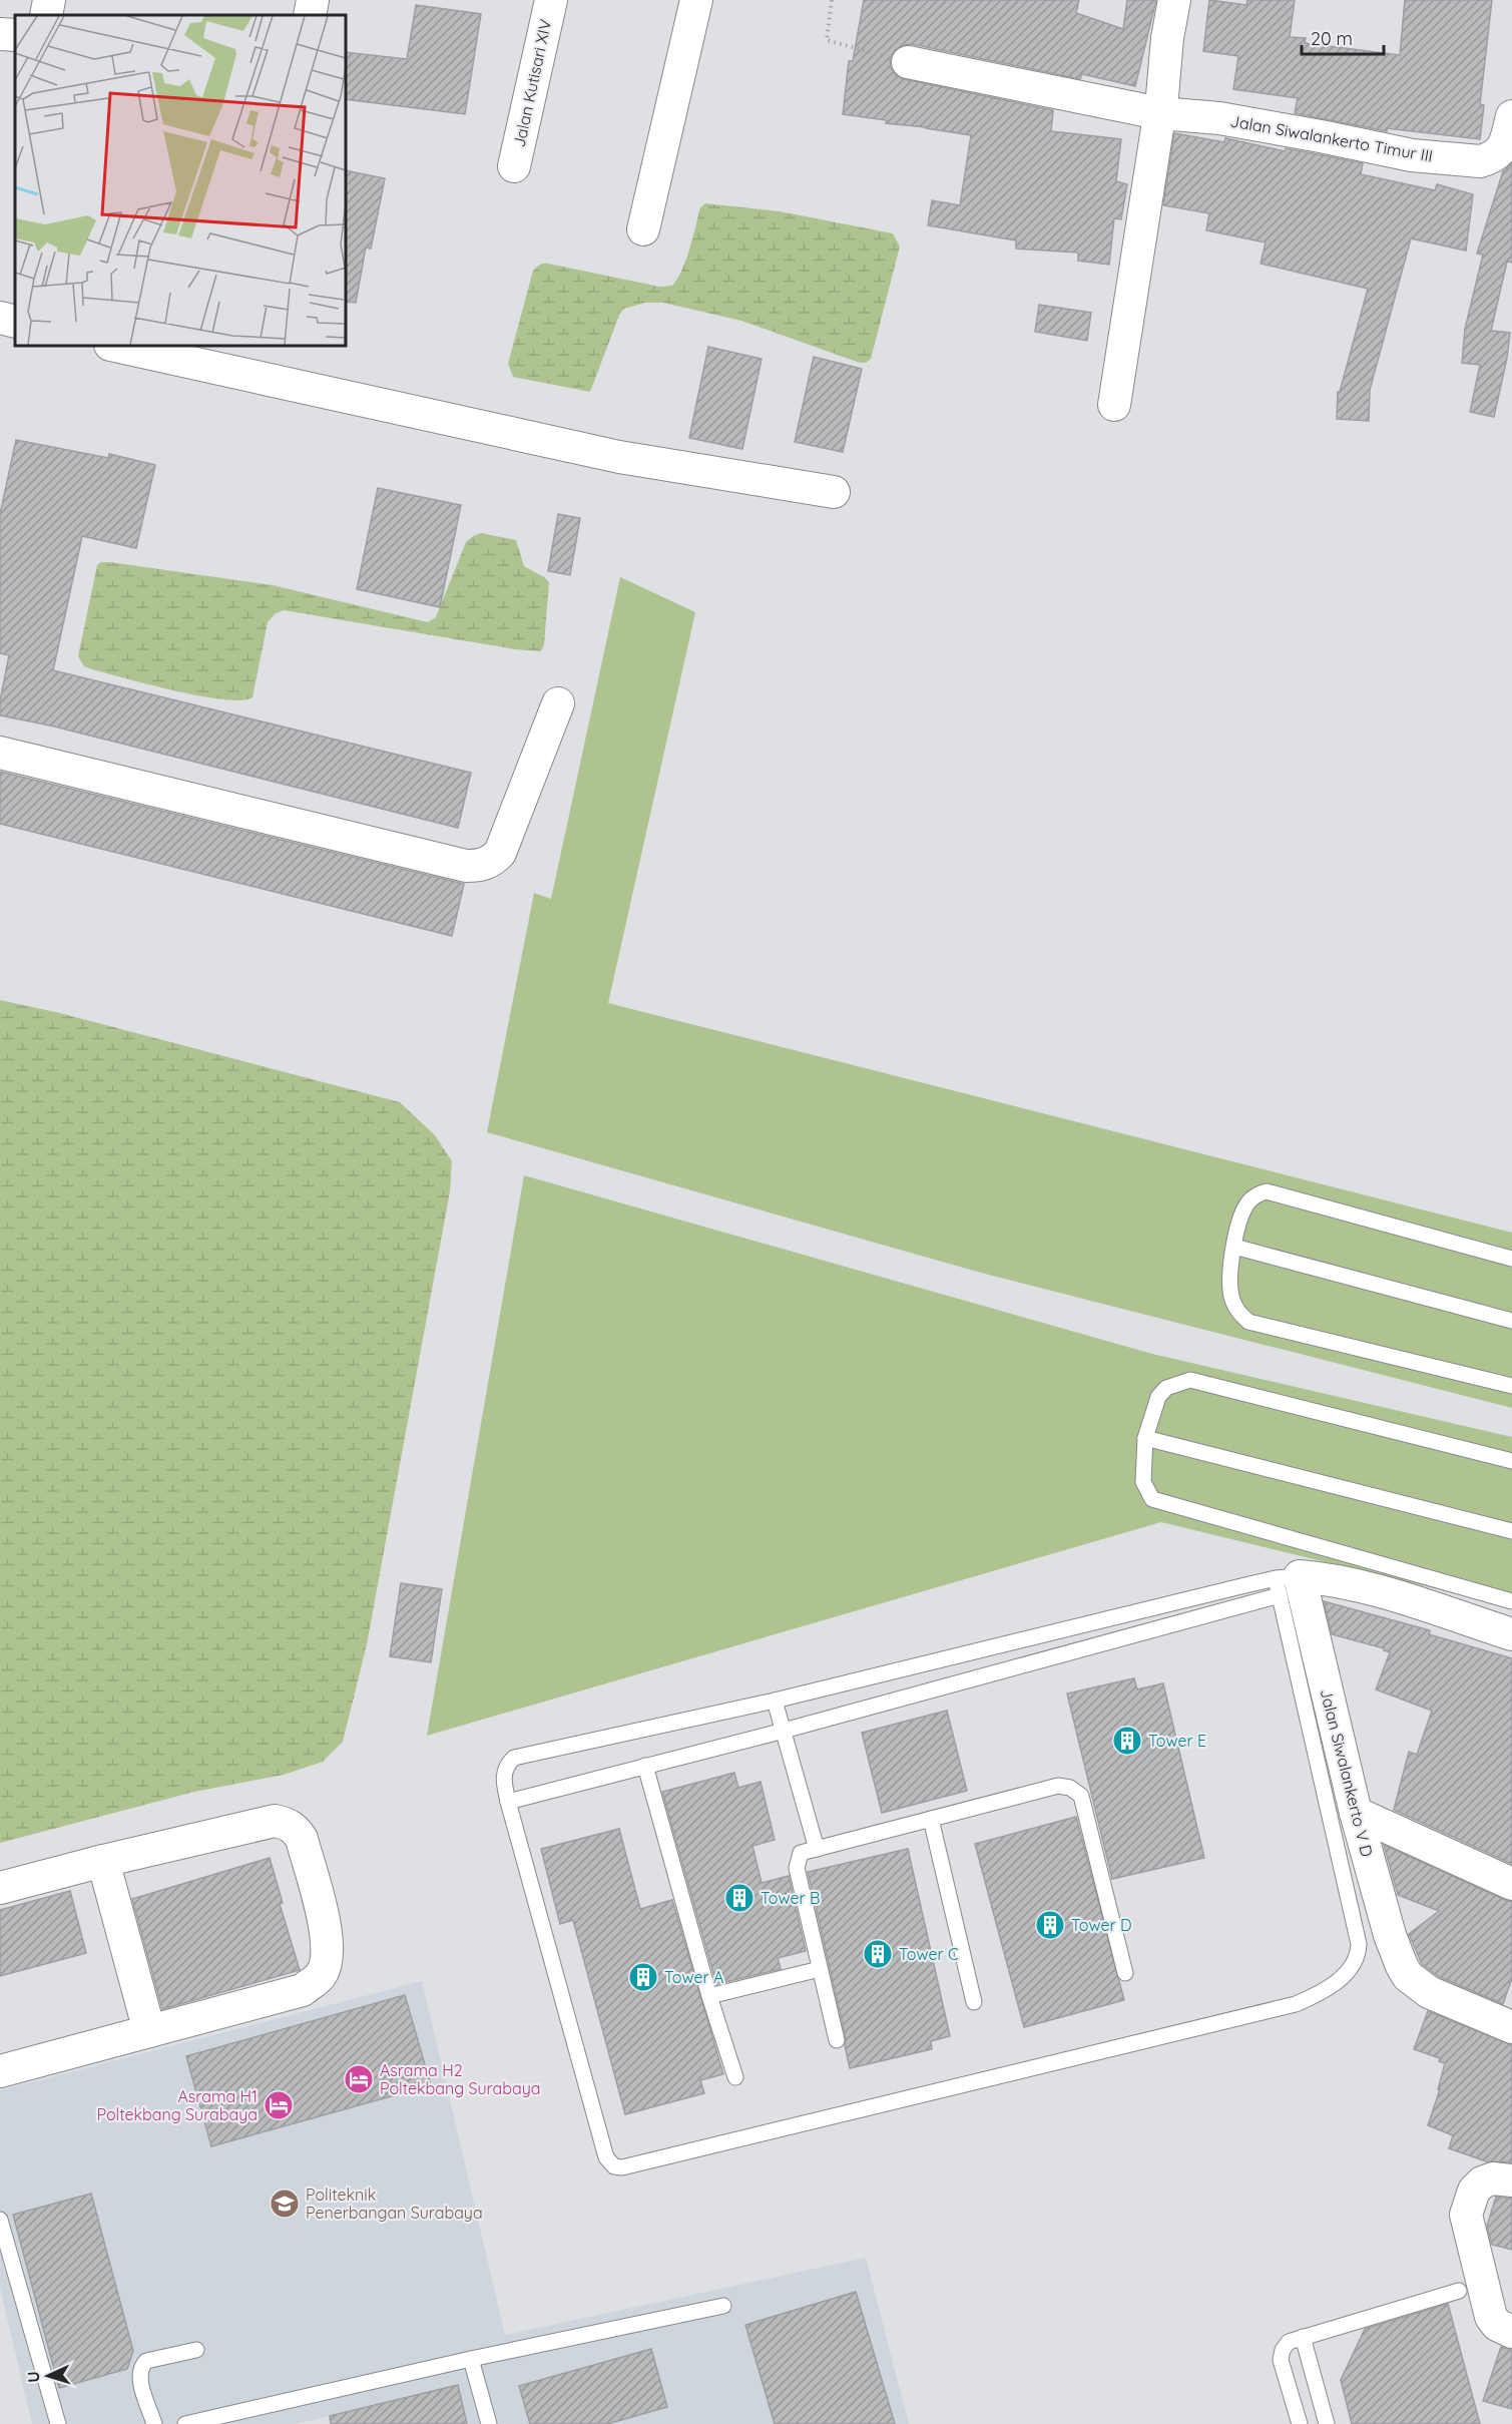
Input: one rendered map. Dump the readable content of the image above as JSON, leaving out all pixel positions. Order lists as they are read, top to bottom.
{
  "streets": {
    "street": ["Jalan Kutisari XIV", "Jalan Siwalankerto Timur III", "Jalan Siwalankerto V D"]
  },
  "places": {
    "building": [
      "Tower E",
      "Tower B",
      "Tower D",
      "Tower C",
      "Tower A"
    ],
    "hotel": ["Asrama H2 Poltekbang Surabaya", "Asrama H1 Poltekbang Surabaya"],
    "school or university": ["Politeknik Penerbangan Surabaya"]
  },
  "scale_bar": "20 m",
  "north": "left"
}
